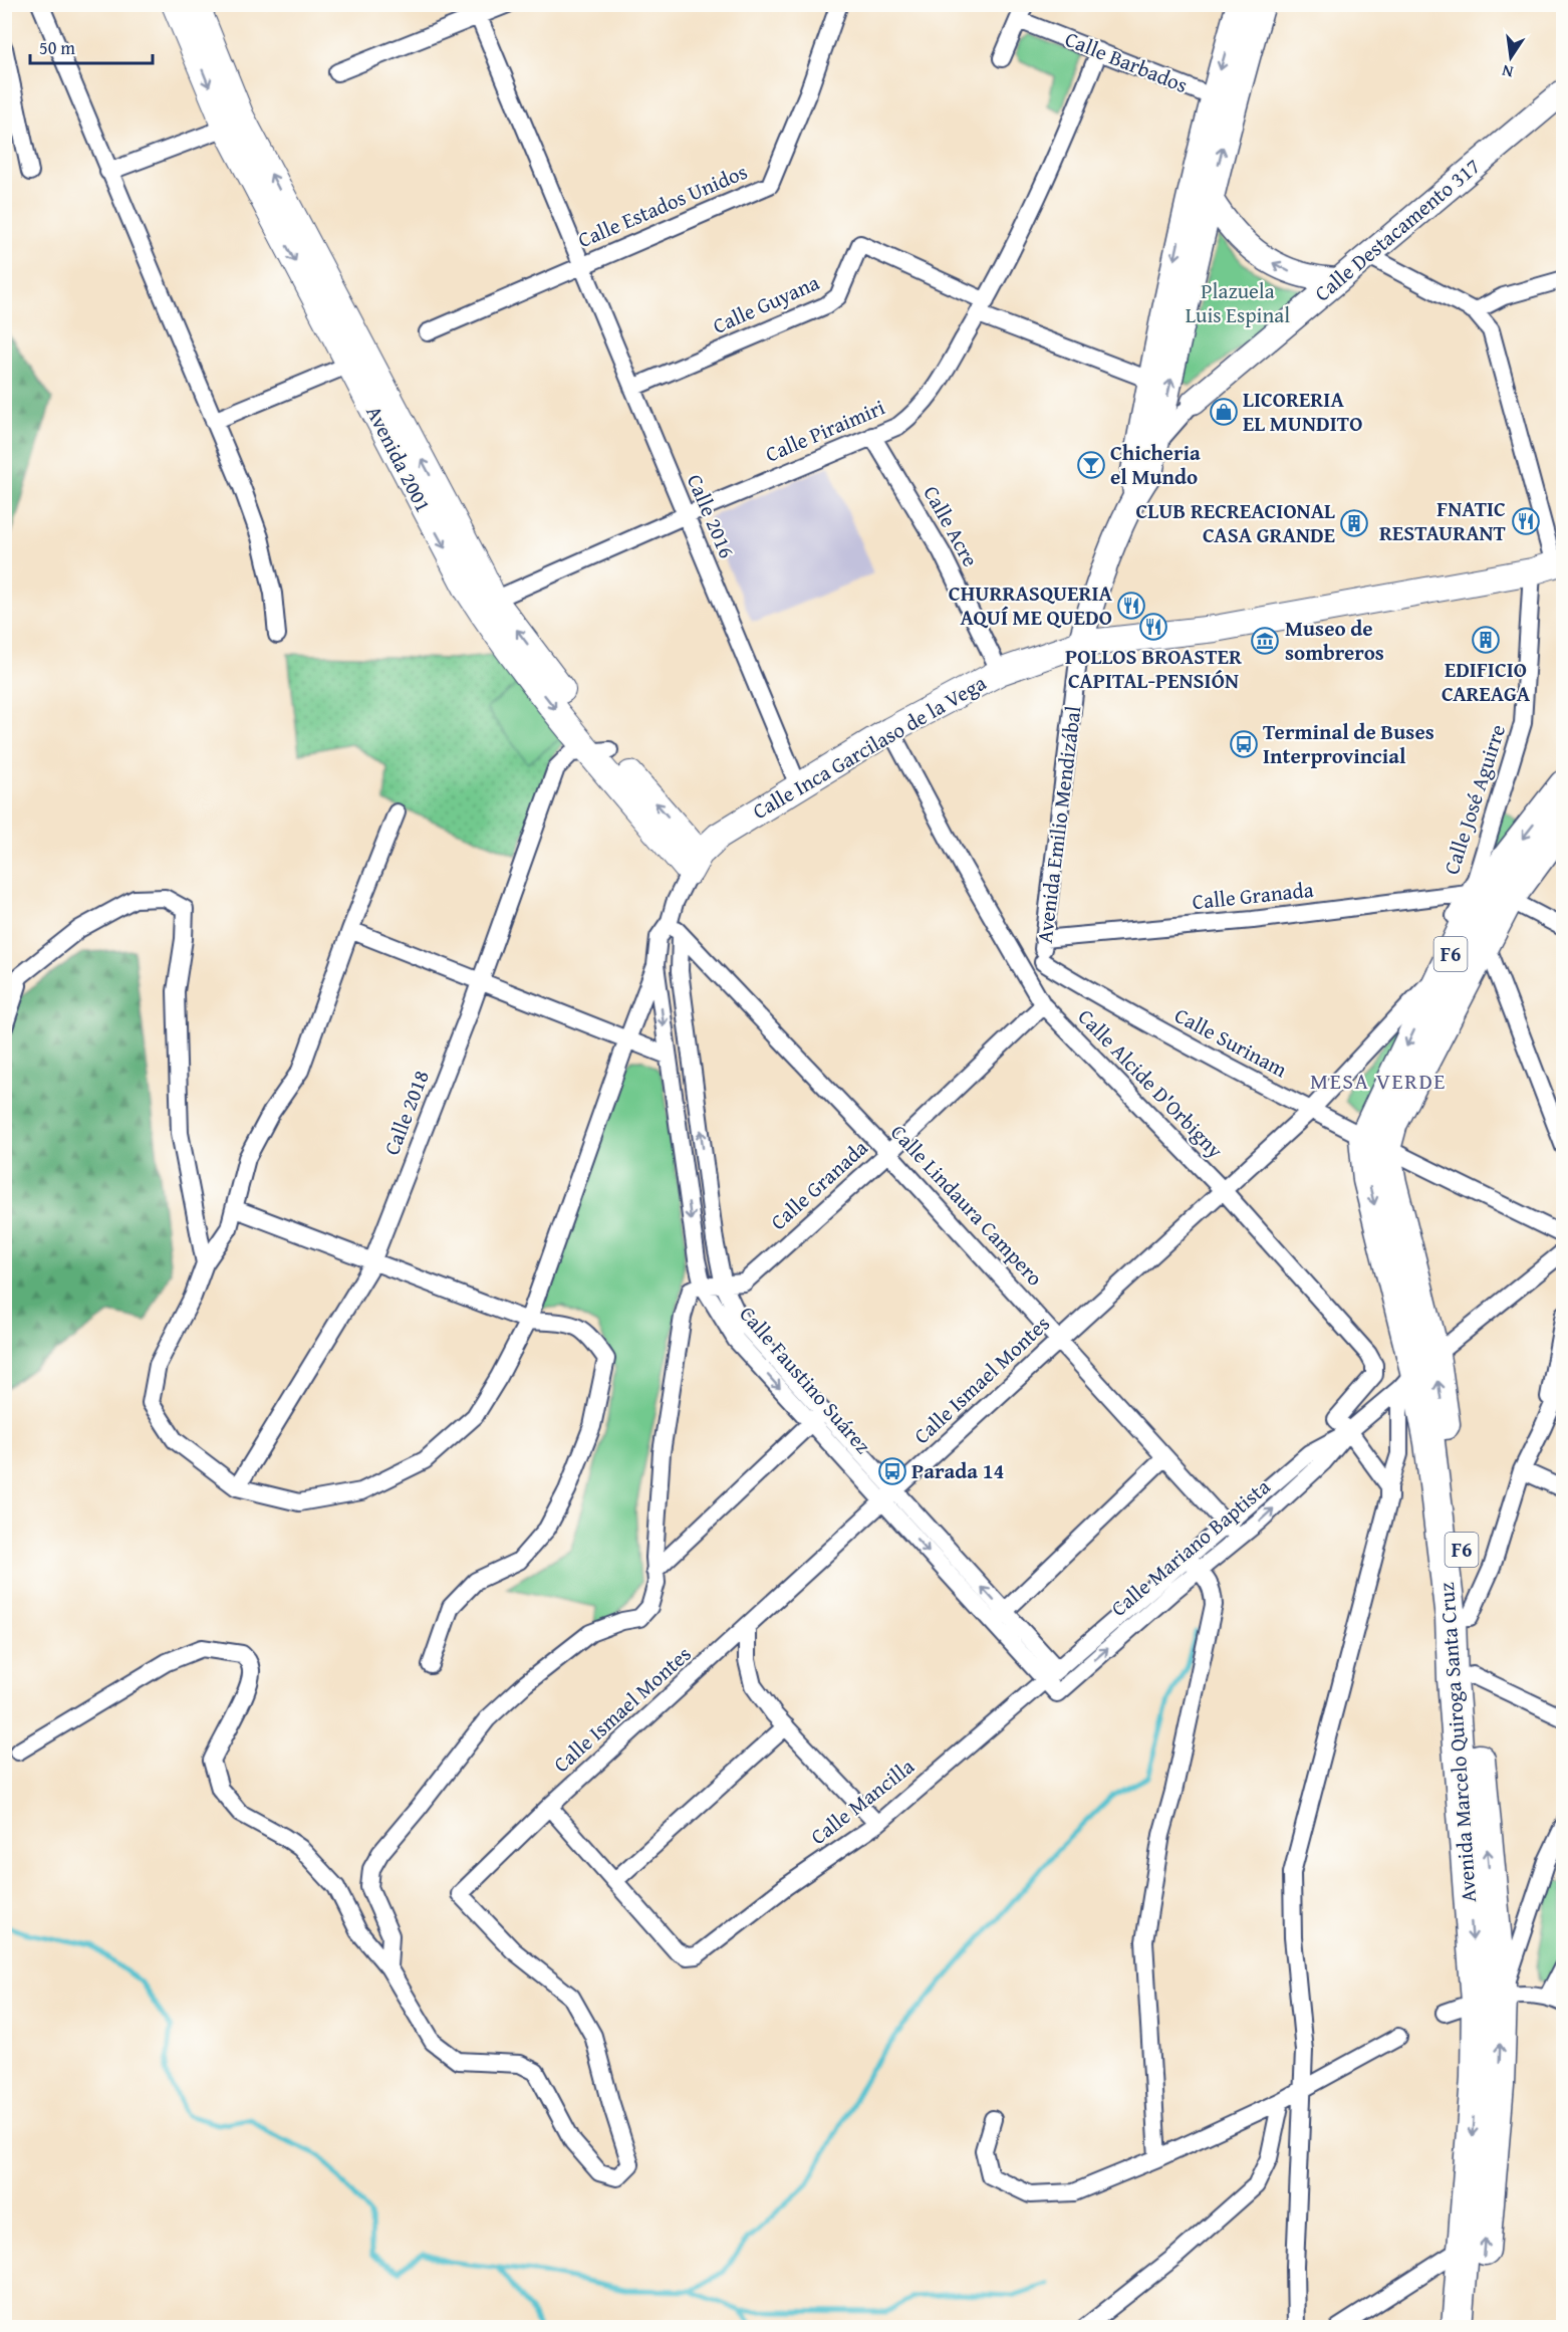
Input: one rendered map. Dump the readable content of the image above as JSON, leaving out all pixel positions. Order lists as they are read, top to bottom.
{
  "streets": {
    "highway": ["F6", "Avenida Marcelo Quiroga Santa Cruz"],
    "main road": [
      "Calle Destacamento 317",
      "Avenida 2001",
      "Calle Inca Garcilaso de la Vega",
      "Avenida Emilio Mendizábal"
    ],
    "street": [
      "Calle Barbados",
      "Calle Estados Unidos",
      "Calle Guyana",
      "Calle Piraimiri",
      "Calle 2016",
      "Calle Acre",
      "Calle José Aguirre",
      "Calle Granada",
      "Calle Surinam",
      "Calle Alcide D'Orbigny",
      "Calle 2018",
      "Calle Lindaura Campero",
      "Calle Faustino Suárez",
      "Calle Ismael Montes",
      "Calle Mariano Baptista",
      "Calle Mancilla"
    ]
  },
  "crossings": [
    ["Calle Barbados", "Calle Piraimiri"],
    ["Calle Barbados", "Avenida Emilio Mendizábal"],
    ["Calle Estados Unidos", "Calle 2016"],
    ["Calle Destacamento 317", "Calle José Aguirre"],
    ["Calle Destacamento 317", "Avenida Emilio Mendizábal"],
    ["Calle Guyana", "Calle Piraimiri"],
    ["Calle Guyana", "Calle 2016"],
    ["Calle Guyana", "Avenida Emilio Mendizábal"],
    ["Calle Piraimiri", "Avenida 2001"],
    ["Calle Piraimiri", "Calle 2016"],
    ["Calle Piraimiri", "Calle Acre"],
    ["Avenida 2001", "Calle Inca Garcilaso de la Vega"],
    ["Avenida 2001", "Calle 2018"],
    ["Avenida 2001", "Calle Faustino Suárez"],
    ["Calle 2016", "Calle Inca Garcilaso de la Vega"],
    ["Calle Acre", "Calle Inca Garcilaso de la Vega"],
    ["Calle Inca Garcilaso de la Vega", "Calle José Aguirre"],
    ["Calle Inca Garcilaso de la Vega", "Avenida Emilio Mendizábal"],
    ["Calle Inca Garcilaso de la Vega", "Calle Alcide D'Orbigny"],
    ["Calle Inca Garcilaso de la Vega", "Calle Faustino Suárez"],
    ["Calle José Aguirre", "Calle Granada"],
    ["Calle José Aguirre", "Avenida Marcelo Quiroga Santa Cruz"],
    ["Avenida Emilio Mendizábal", "Calle Granada"],
    ["Avenida Emilio Mendizábal", "Calle Surinam"],
    ["Avenida Emilio Mendizábal", "Calle Alcide D'Orbigny"],
    ["Calle Granada", "Calle Alcide D'Orbigny"],
    ["Calle Granada", "Calle Lindaura Campero"],
    ["Calle Granada", "Calle Faustino Suárez"],
    ["Calle Granada", "Avenida Marcelo Quiroga Santa Cruz"],
    ["Calle Surinam", "Calle Ismael Montes"],
    ["Calle Surinam", "Avenida Marcelo Quiroga Santa Cruz"],
    ["Calle Alcide D'Orbigny", "Calle Ismael Montes"],
    ["Calle Alcide D'Orbigny", "Calle Mariano Baptista"],
    ["Calle Lindaura Campero", "Calle Faustino Suárez"],
    ["Calle Lindaura Campero", "Calle Ismael Montes"],
    ["Calle Lindaura Campero", "Calle Mariano Baptista"],
    ["Calle Faustino Suárez", "Calle Ismael Montes"],
    ["Calle Faustino Suárez", "Calle Mariano Baptista"],
    ["Calle Faustino Suárez", "Calle Mancilla"],
    ["Calle Ismael Montes", "Avenida Marcelo Quiroga Santa Cruz"],
    ["Calle Mariano Baptista", "Avenida Marcelo Quiroga Santa Cruz"],
    ["Calle Mariano Baptista", "Calle Mancilla"]
  ],
  "districts": ["MESA VERDE"],
  "parks": ["Plazuela Luis Espinal"],
  "places": {
    "shop": ["LICORERIA EL MUNDITO"],
    "bar": ["Chicheria el Mundo"],
    "restaurant": ["FNATIC RESTAURANT", "CHURRASQUERIA AQUÍ ME QUEDO", "POLLOS BROASTER CAPITAL-PENSIÓN"],
    "building": ["CLUB RECREACIONAL CASA GRANDE", "EDIFICIO CAREAGA"],
    "museum": ["Museo de sombreros"],
    "bus stop": ["Terminal de Buses Interprovincial", "Parada 14"]
  },
  "scale_bar": "50 m",
  "north": "bottom"
}
